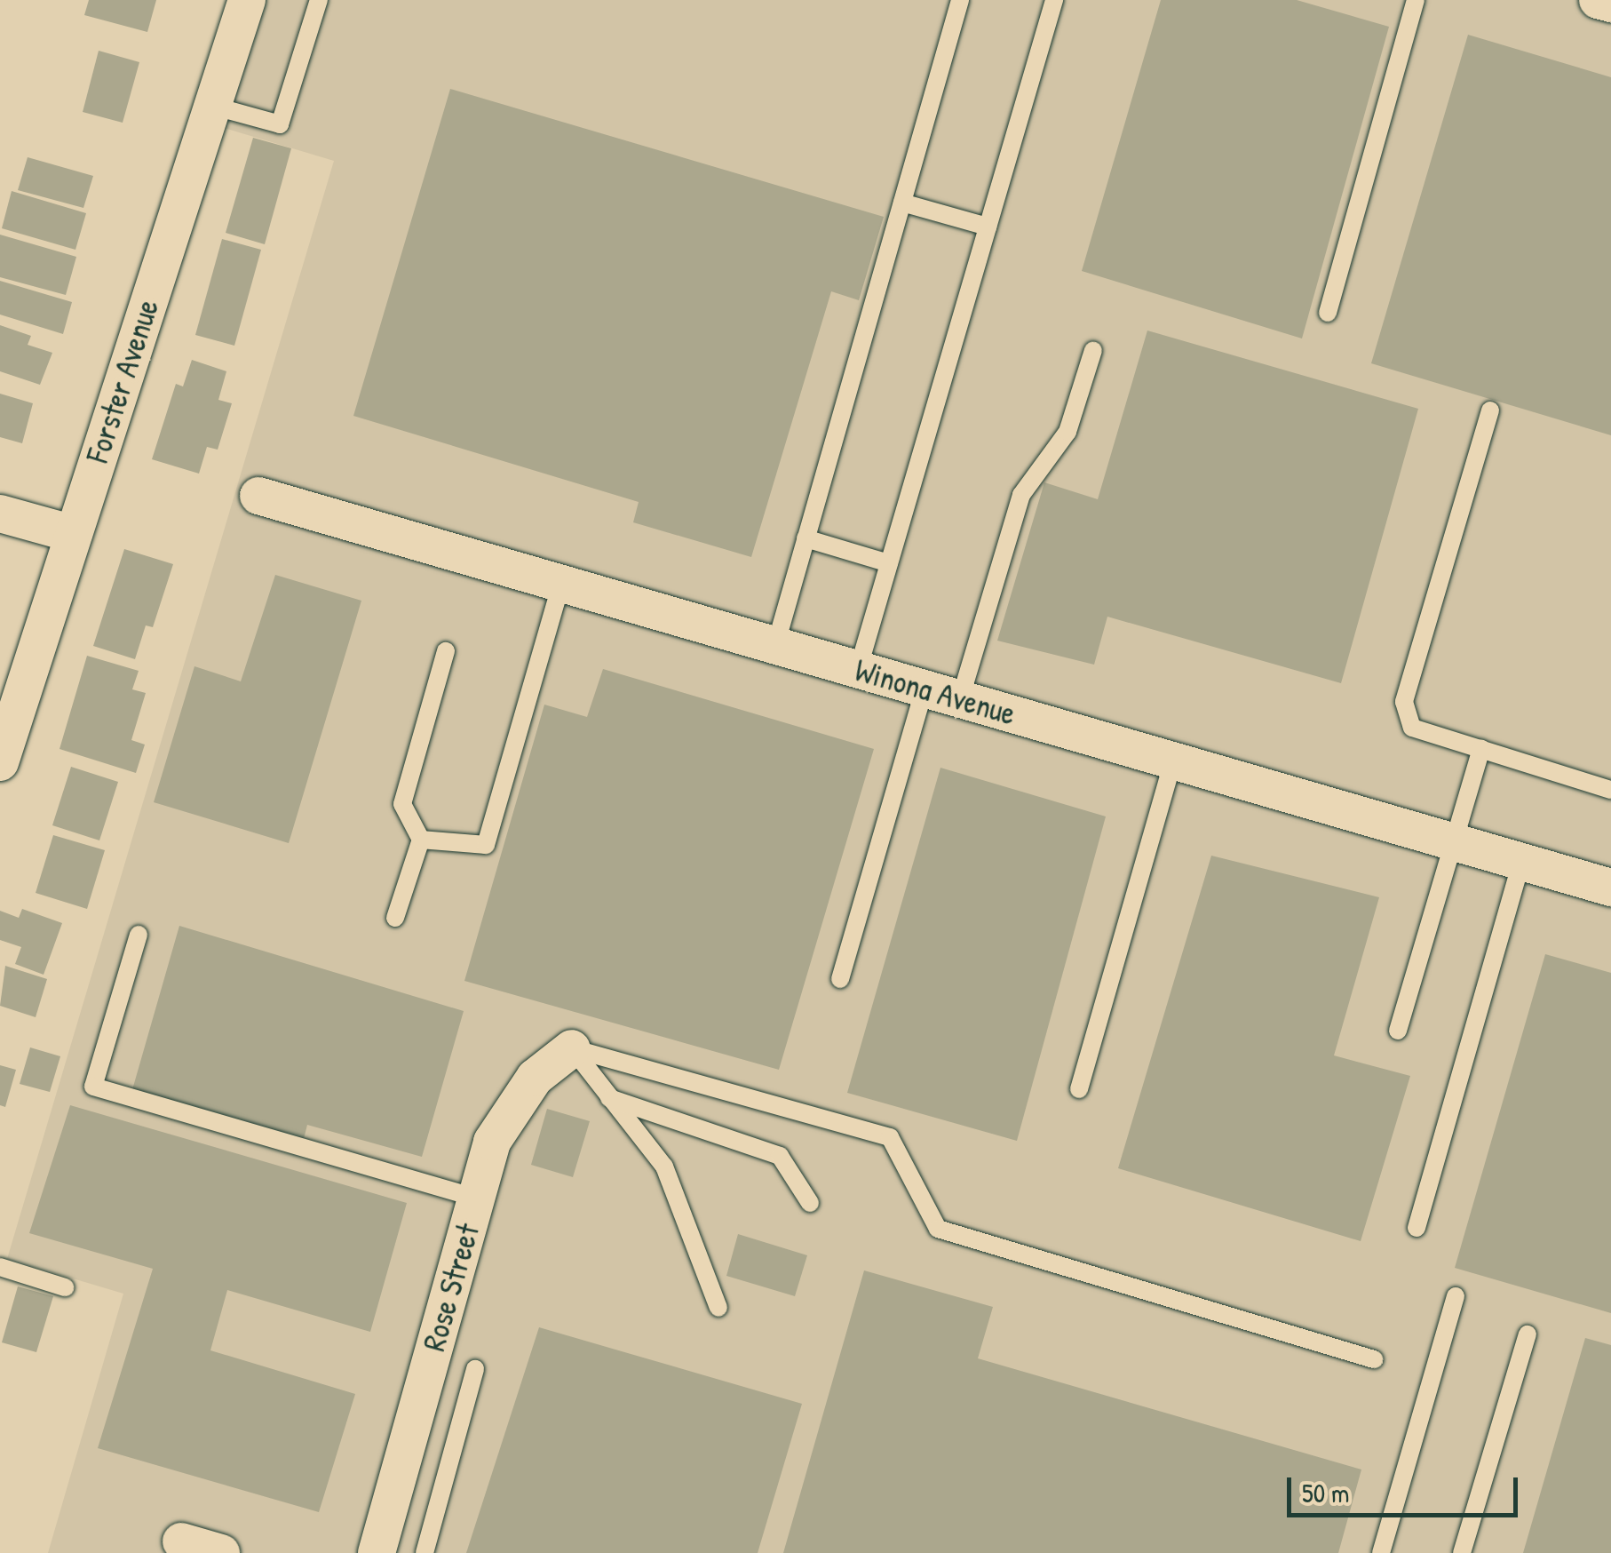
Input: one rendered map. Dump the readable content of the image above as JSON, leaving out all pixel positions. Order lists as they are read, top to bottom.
{
  "streets": {
    "street": ["Forster Avenue", "Winona Avenue", "Rose Street"]
  },
  "scale_bar": "50 m"
}
